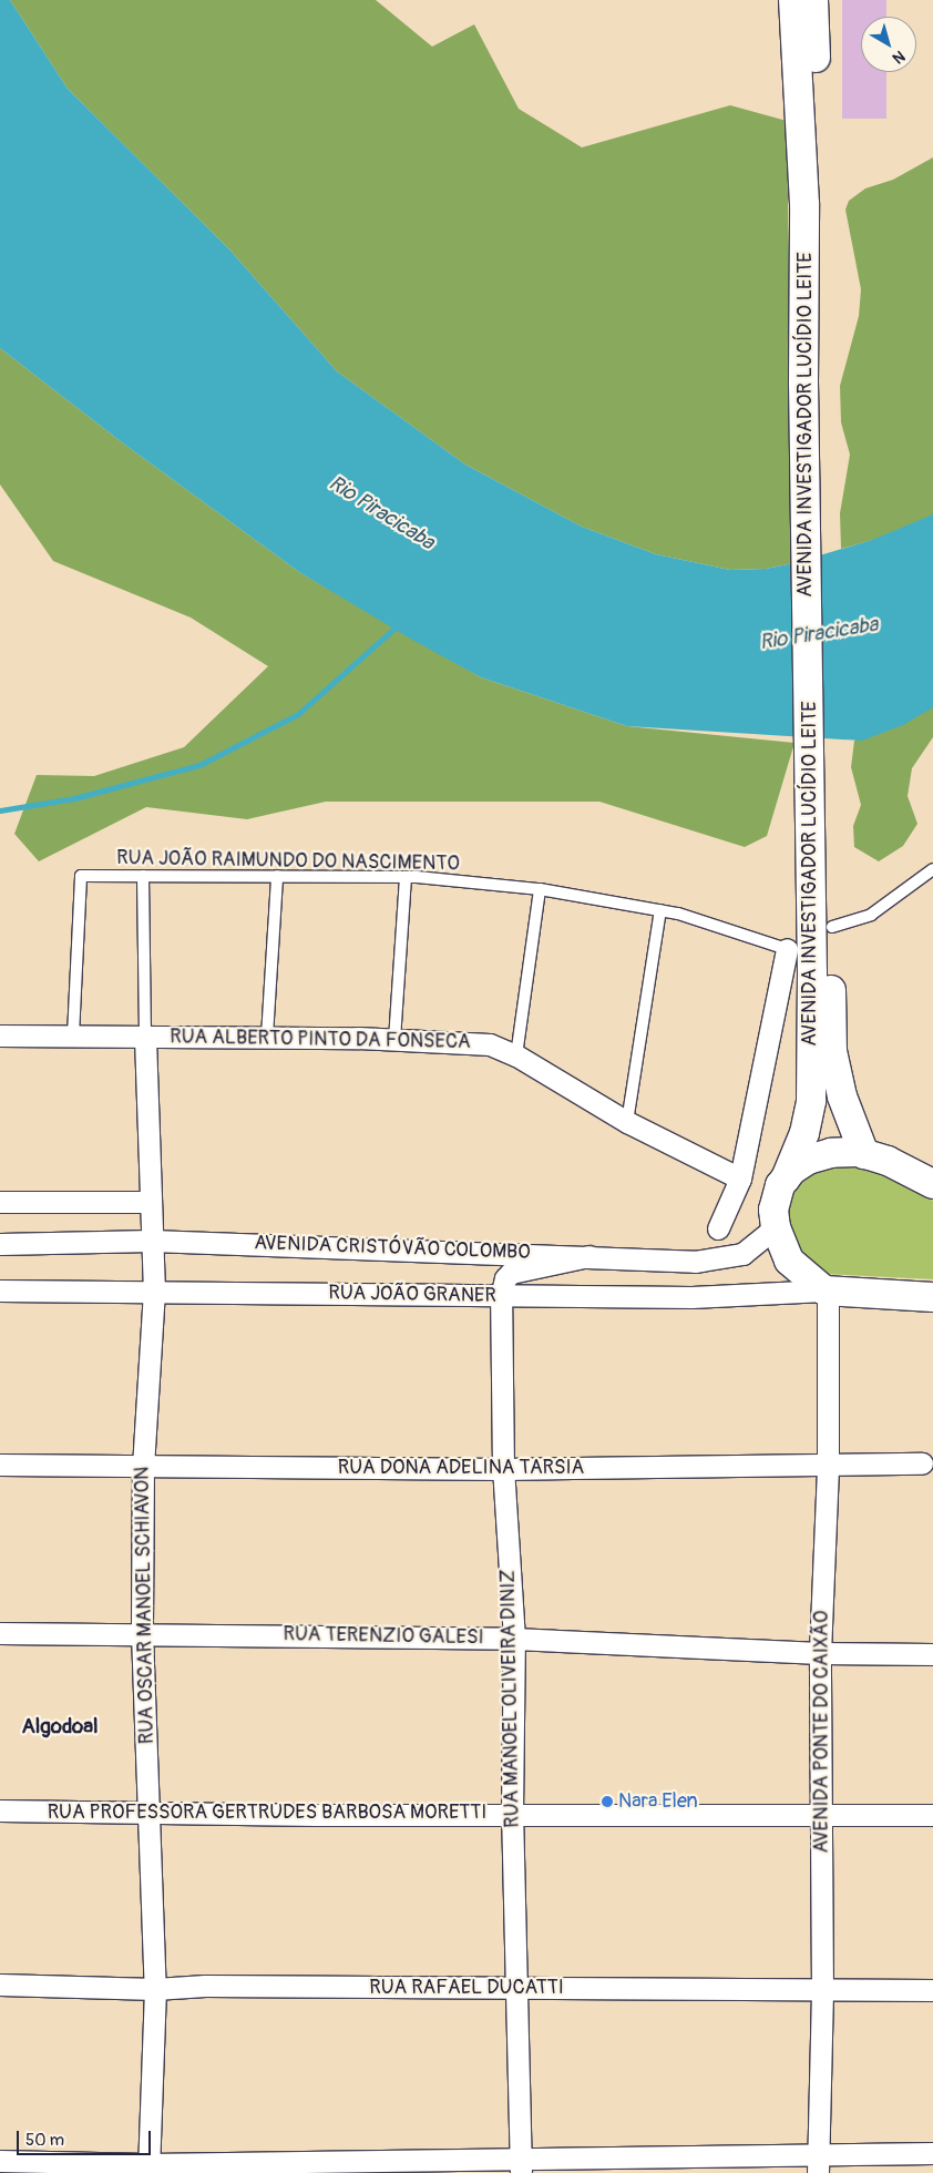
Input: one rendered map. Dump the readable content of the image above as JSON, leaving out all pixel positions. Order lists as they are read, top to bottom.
{
  "streets": {
    "main road": ["AVENIDA INVESTIGADOR LUCÍDIO LEITE"],
    "street": [
      "RUA ALBERTO PINTO DA FONSECA",
      "AVENIDA CRISTÓVÃO COLOMBO",
      "RUA JOÃO GRANER",
      "RUA DONA ADELINA TARSIA",
      "RUA OSCAR MANOEL SCHIAVON",
      "RUA TERENZIO GALESI",
      "RUA MANOEL OLIVEIRA DINIZ",
      "AVENIDA PONTE DO CAIXÃO",
      "RUA PROFESSORA GERTRUDES BARBOSA MORETTI",
      "RUA RAFAEL DUCATTI"
    ],
    "lane": ["RUA JOÃO RAIMUNDO DO NASCIMENTO"]
  },
  "crossings": [
    ["AVENIDA INVESTIGADOR LUCÍDIO LEITE", "AVENIDA CRISTÓVÃO COLOMBO"],
    ["RUA JOÃO RAIMUNDO DO NASCIMENTO", "RUA ALBERTO PINTO DA FONSECA"],
    ["RUA ALBERTO PINTO DA FONSECA", "RUA OSCAR MANOEL SCHIAVON"],
    ["AVENIDA CRISTÓVÃO COLOMBO", "RUA OSCAR MANOEL SCHIAVON"],
    ["AVENIDA CRISTÓVÃO COLOMBO", "RUA MANOEL OLIVEIRA DINIZ"],
    ["RUA JOÃO GRANER", "RUA OSCAR MANOEL SCHIAVON"],
    ["RUA JOÃO GRANER", "RUA MANOEL OLIVEIRA DINIZ"],
    ["RUA JOÃO GRANER", "AVENIDA PONTE DO CAIXÃO"],
    ["RUA DONA ADELINA TARSIA", "RUA OSCAR MANOEL SCHIAVON"],
    ["RUA DONA ADELINA TARSIA", "RUA MANOEL OLIVEIRA DINIZ"],
    ["RUA DONA ADELINA TARSIA", "AVENIDA PONTE DO CAIXÃO"],
    ["RUA OSCAR MANOEL SCHIAVON", "RUA TERENZIO GALESI"],
    ["RUA OSCAR MANOEL SCHIAVON", "RUA PROFESSORA GERTRUDES BARBOSA MORETTI"],
    ["RUA OSCAR MANOEL SCHIAVON", "RUA RAFAEL DUCATTI"],
    ["RUA TERENZIO GALESI", "RUA MANOEL OLIVEIRA DINIZ"],
    ["RUA TERENZIO GALESI", "AVENIDA PONTE DO CAIXÃO"],
    ["RUA MANOEL OLIVEIRA DINIZ", "RUA PROFESSORA GERTRUDES BARBOSA MORETTI"],
    ["RUA MANOEL OLIVEIRA DINIZ", "RUA RAFAEL DUCATTI"],
    ["AVENIDA PONTE DO CAIXÃO", "RUA PROFESSORA GERTRUDES BARBOSA MORETTI"],
    ["AVENIDA PONTE DO CAIXÃO", "RUA RAFAEL DUCATTI"]
  ],
  "districts": ["Algodoal"],
  "water": ["Rio Piracicaba"],
  "places": ["Nara Elen"],
  "scale_bar": "50 m",
  "north": "bottom right"
}
